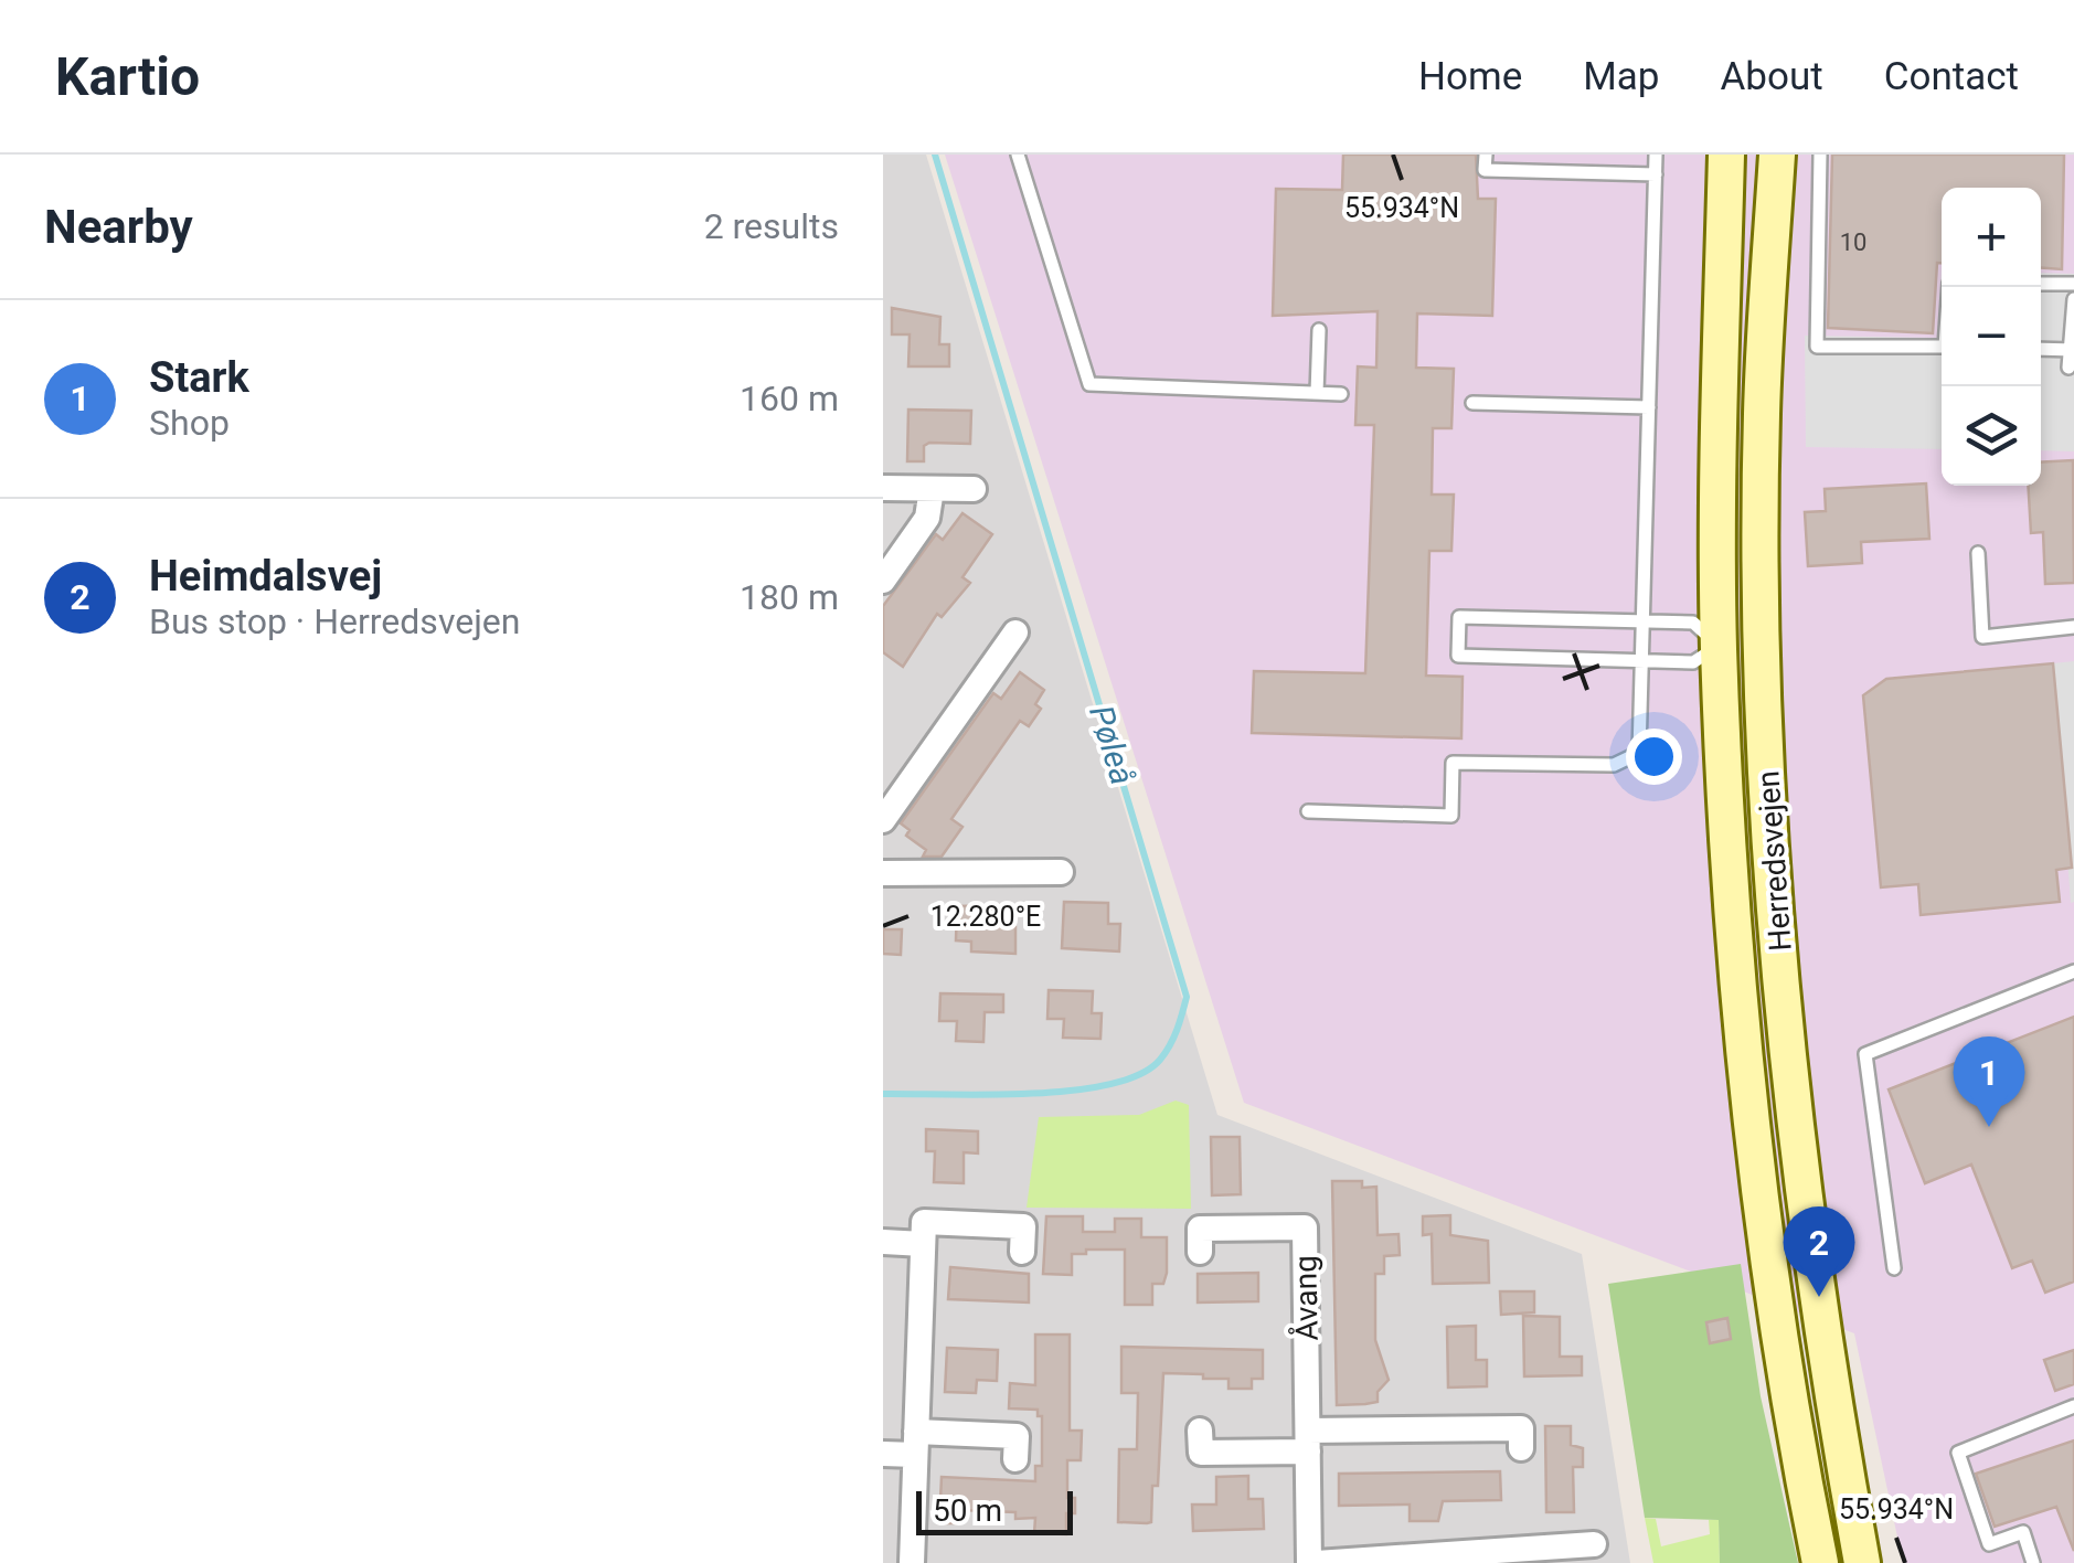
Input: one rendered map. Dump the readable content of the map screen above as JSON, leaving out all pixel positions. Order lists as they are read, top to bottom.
{
  "streets": {
    "street": ["Herredsvejen", "Åvang"]
  },
  "water": ["Pøleå"],
  "house_numbers": ["10"],
  "scale_bar": "50 m",
  "page": {
    "header": "Kartio",
    "nav": [
      "Home",
      "Map",
      "About",
      "Contact"
    ],
    "heading": ["Nearby", "2 results"],
    "map_buttons": ["+", "−"],
    "list": [
      {
        "mark": "1",
        "name": "Stark",
        "note": "Shop",
        "value": "160 m"
      },
      {
        "mark": "2",
        "name": "Heimdalsvej",
        "note": "Bus stop · Herredsvejen",
        "value": "180 m"
      }
    ],
    "pins": ["1", "2"],
    "scale": "50 m"
  },
  "coordinates": ["55.934°N", "12.280°E"]
}
